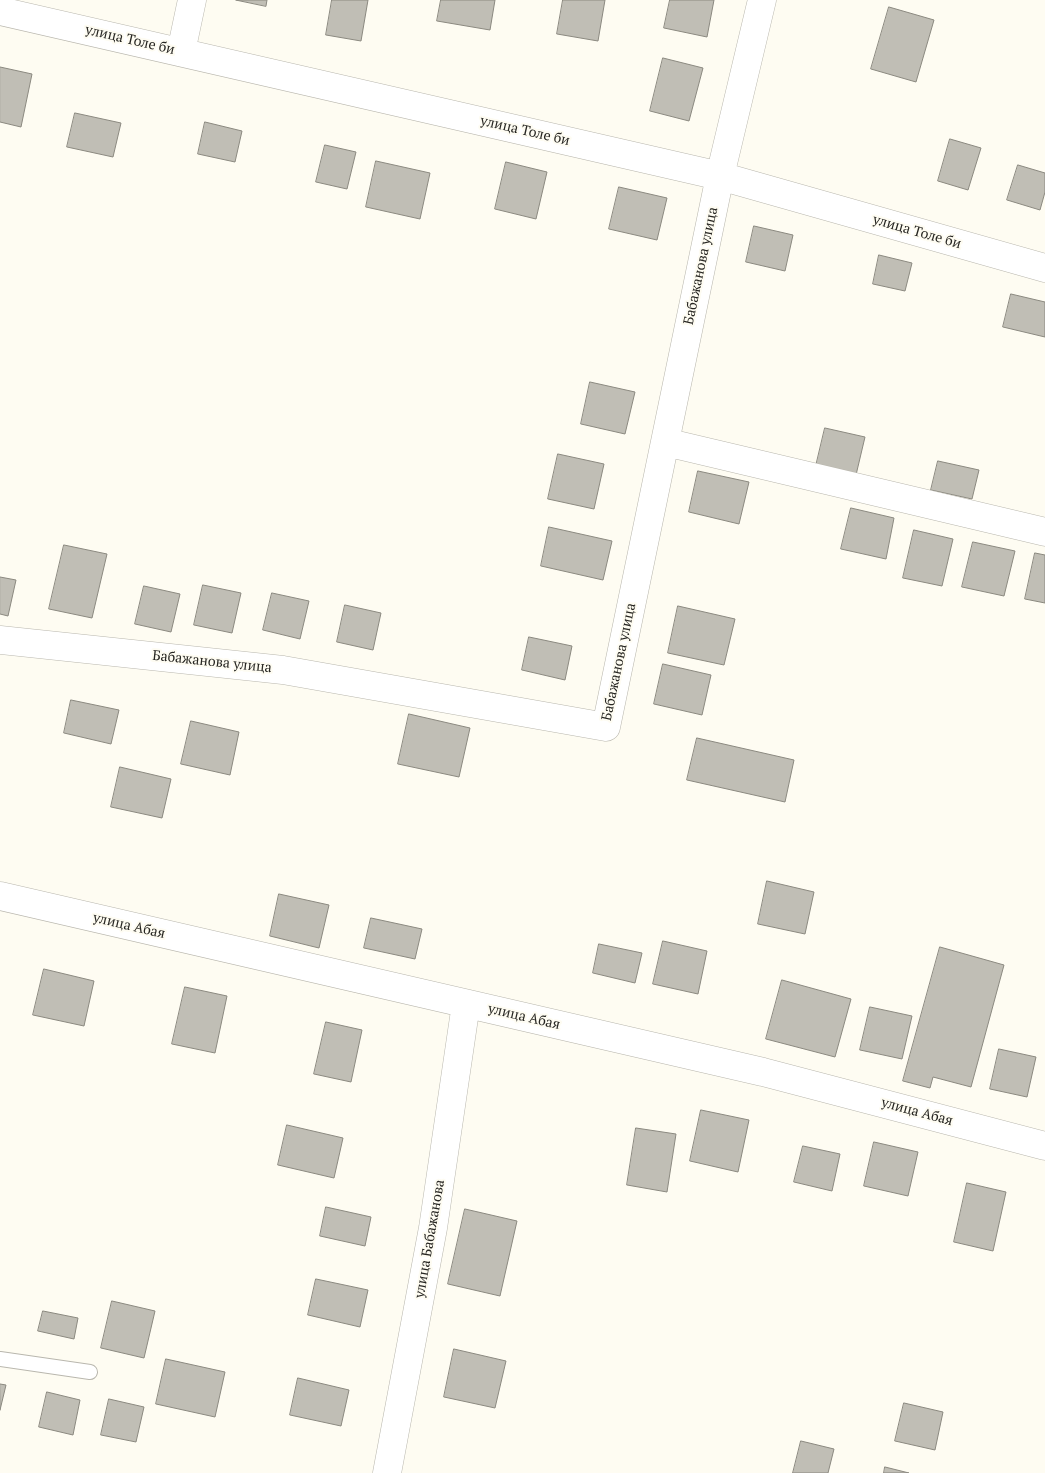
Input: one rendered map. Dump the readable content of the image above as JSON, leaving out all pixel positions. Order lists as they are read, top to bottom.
{
  "streets": {
    "street": [
      "улица Толе би",
      "Бабажанова улица",
      "улица Абая",
      "улица Бабажанова"
    ]
  },
  "crossings": [
    ["улица Толе би", "Бабажанова улица"],
    ["улица Абая", "улица Бабажанова"]
  ]
}
